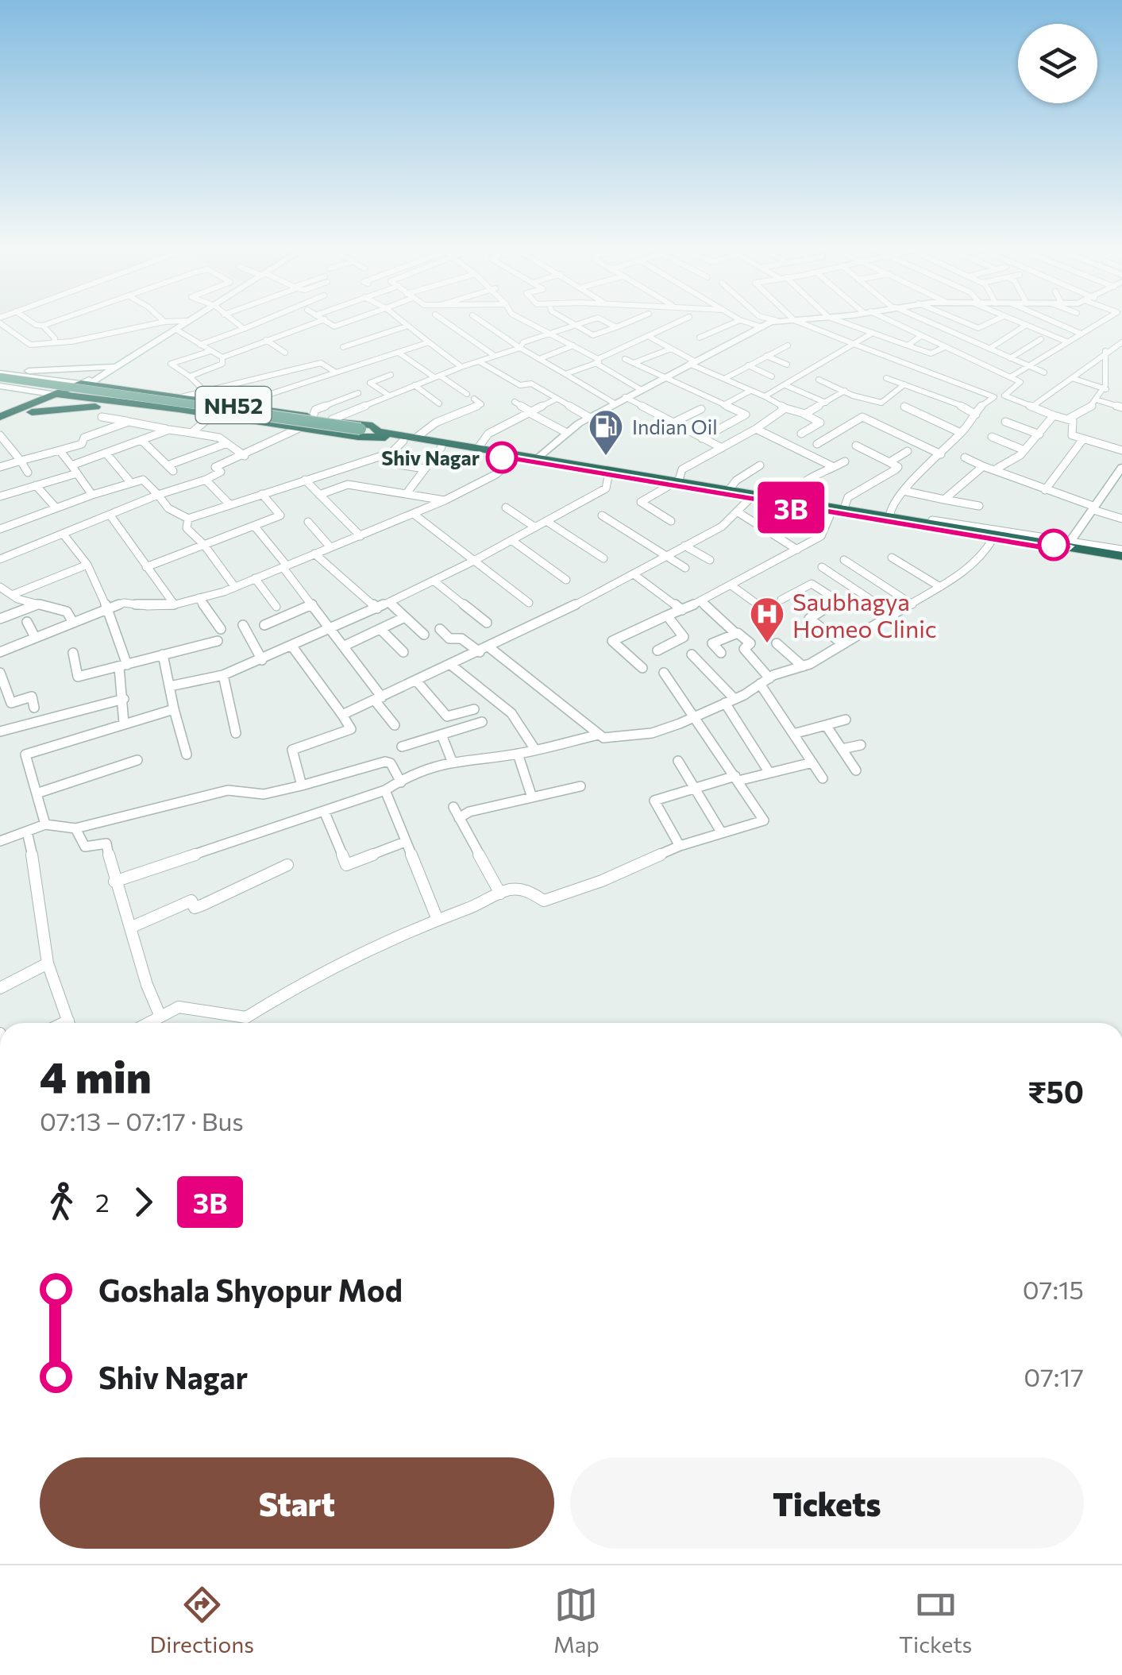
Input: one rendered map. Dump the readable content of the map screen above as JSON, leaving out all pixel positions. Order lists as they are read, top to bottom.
{
  "streets": {
    "highway": ["NH52"]
  },
  "places": {
    "fuel station": ["Indian Oil"],
    "other": ["Shiv Nagar"],
    "hospital": ["Saubhagya Homeo Clinic"]
  },
  "lines": ["bus line 3B"],
  "page": {
    "on_map": "3B",
    "heading": ["4 min", "07:13 – 07:17 · Bus", "₹50"],
    "legs": ["2", "3B"],
    "list": [
      {
        "name": "Goshala Shyopur Mod",
        "value": "07:15"
      },
      {
        "name": "Shiv Nagar",
        "value": "07:17"
      }
    ],
    "buttons": ["Start", "Tickets"],
    "tabs": ["Directions", "Map", "Tickets"]
  }
}
